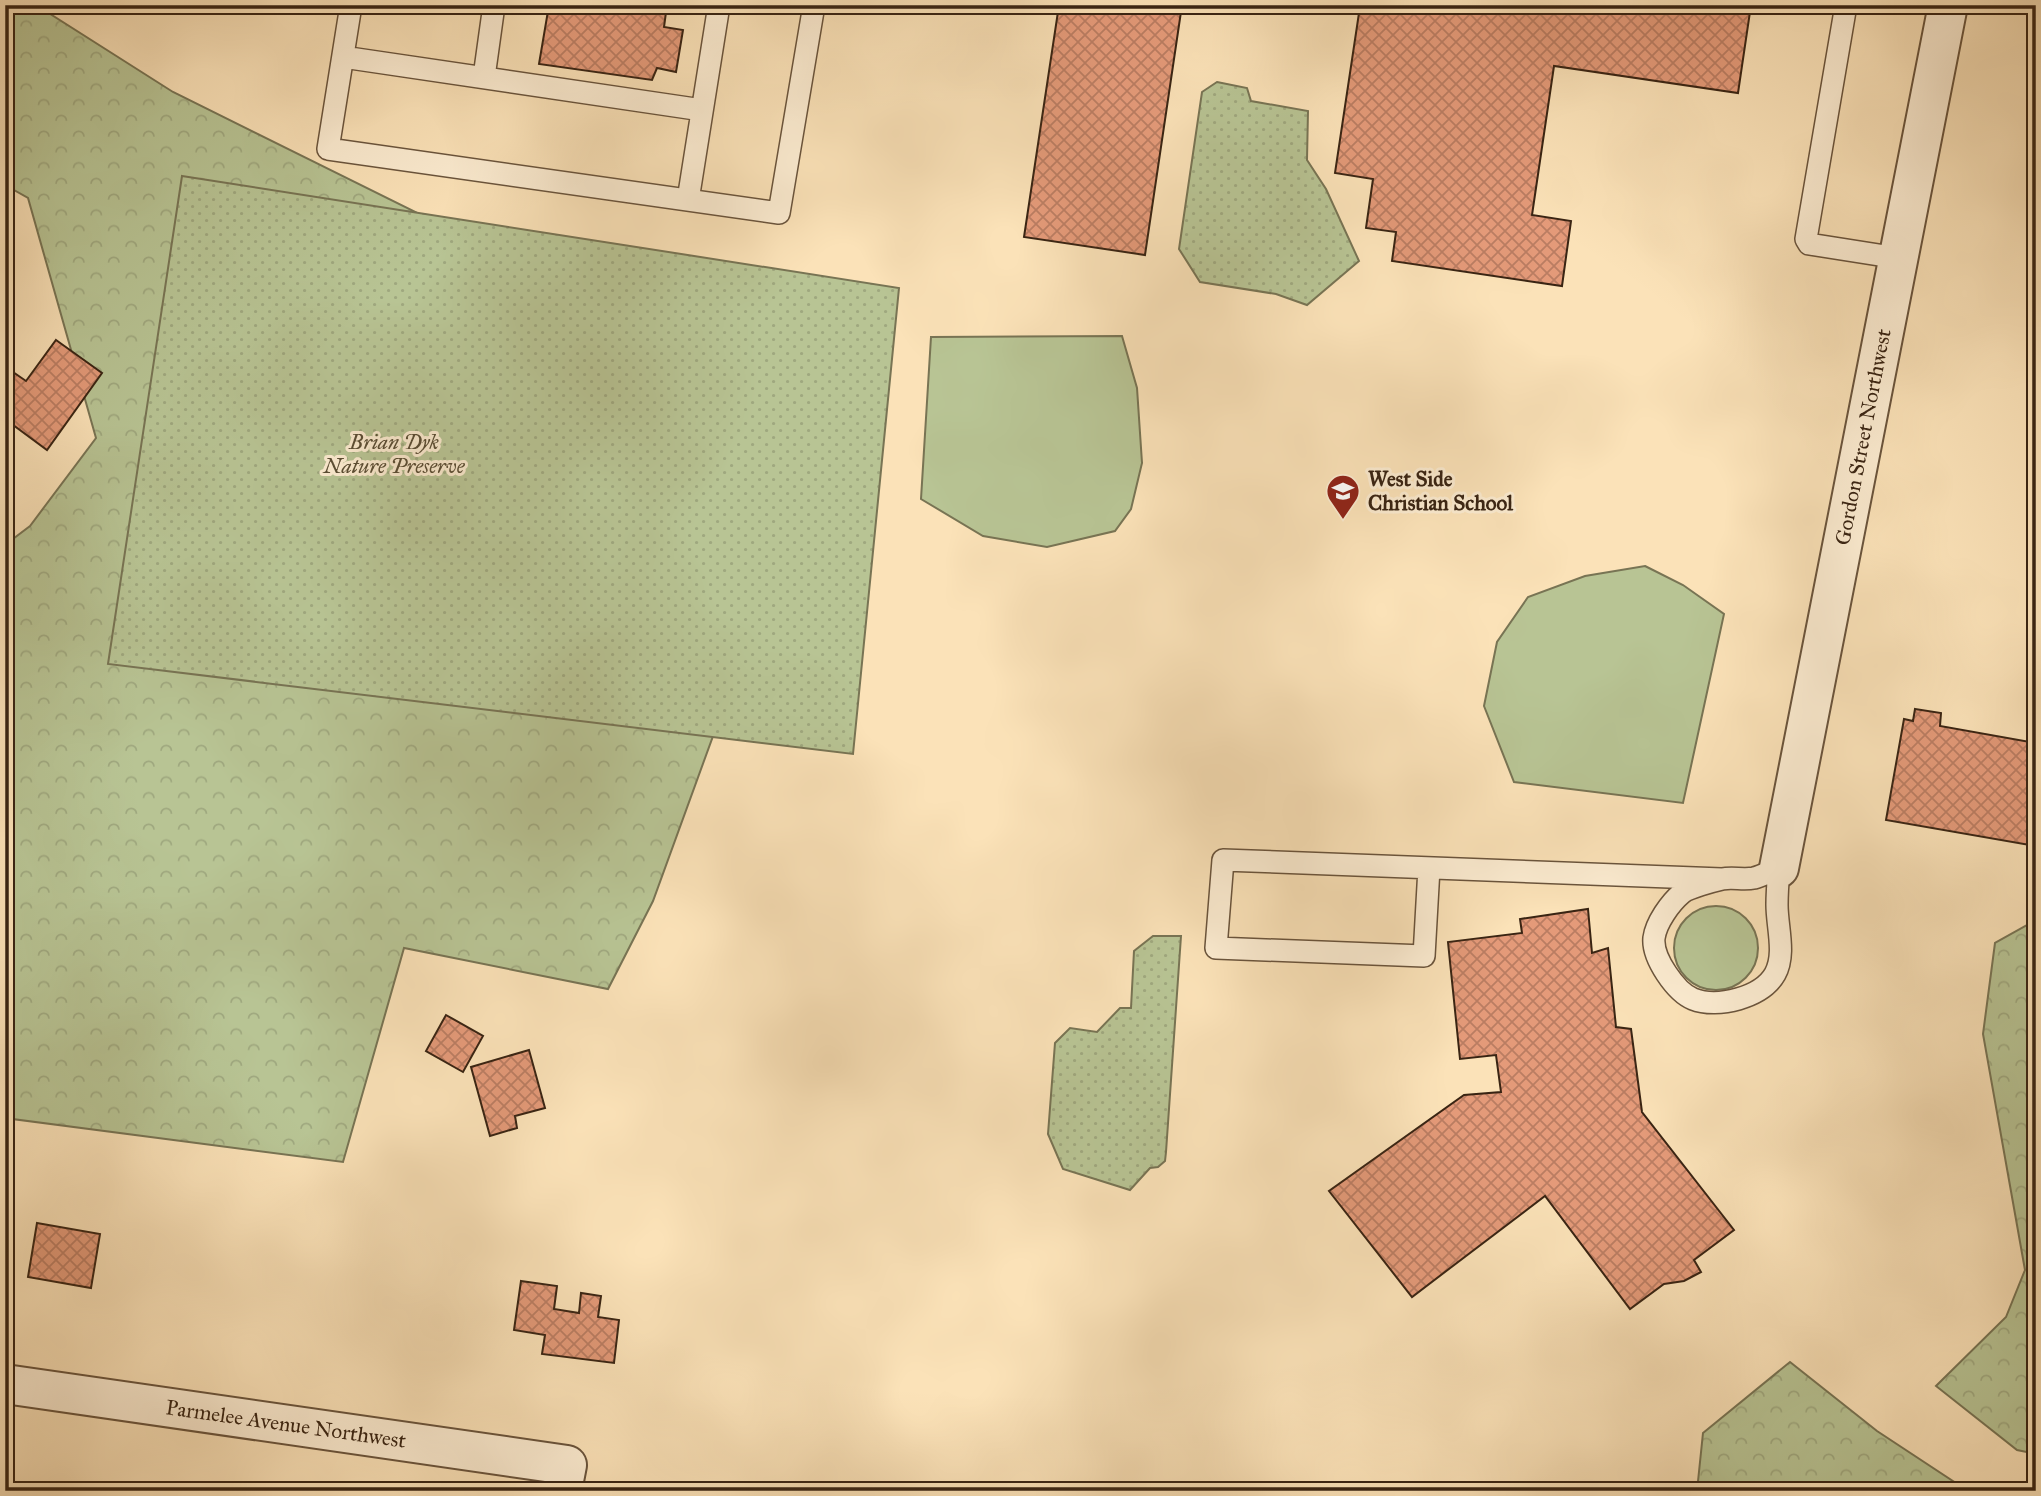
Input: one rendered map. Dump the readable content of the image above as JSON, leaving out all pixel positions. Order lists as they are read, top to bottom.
{
  "streets": {
    "street": ["Gordon Street Northwest", "Parmelee Avenue Northwest"]
  },
  "parks": ["Brian Dyk Nature Preserve"],
  "places": {
    "school or university": ["West Side Christian School"]
  }
}
